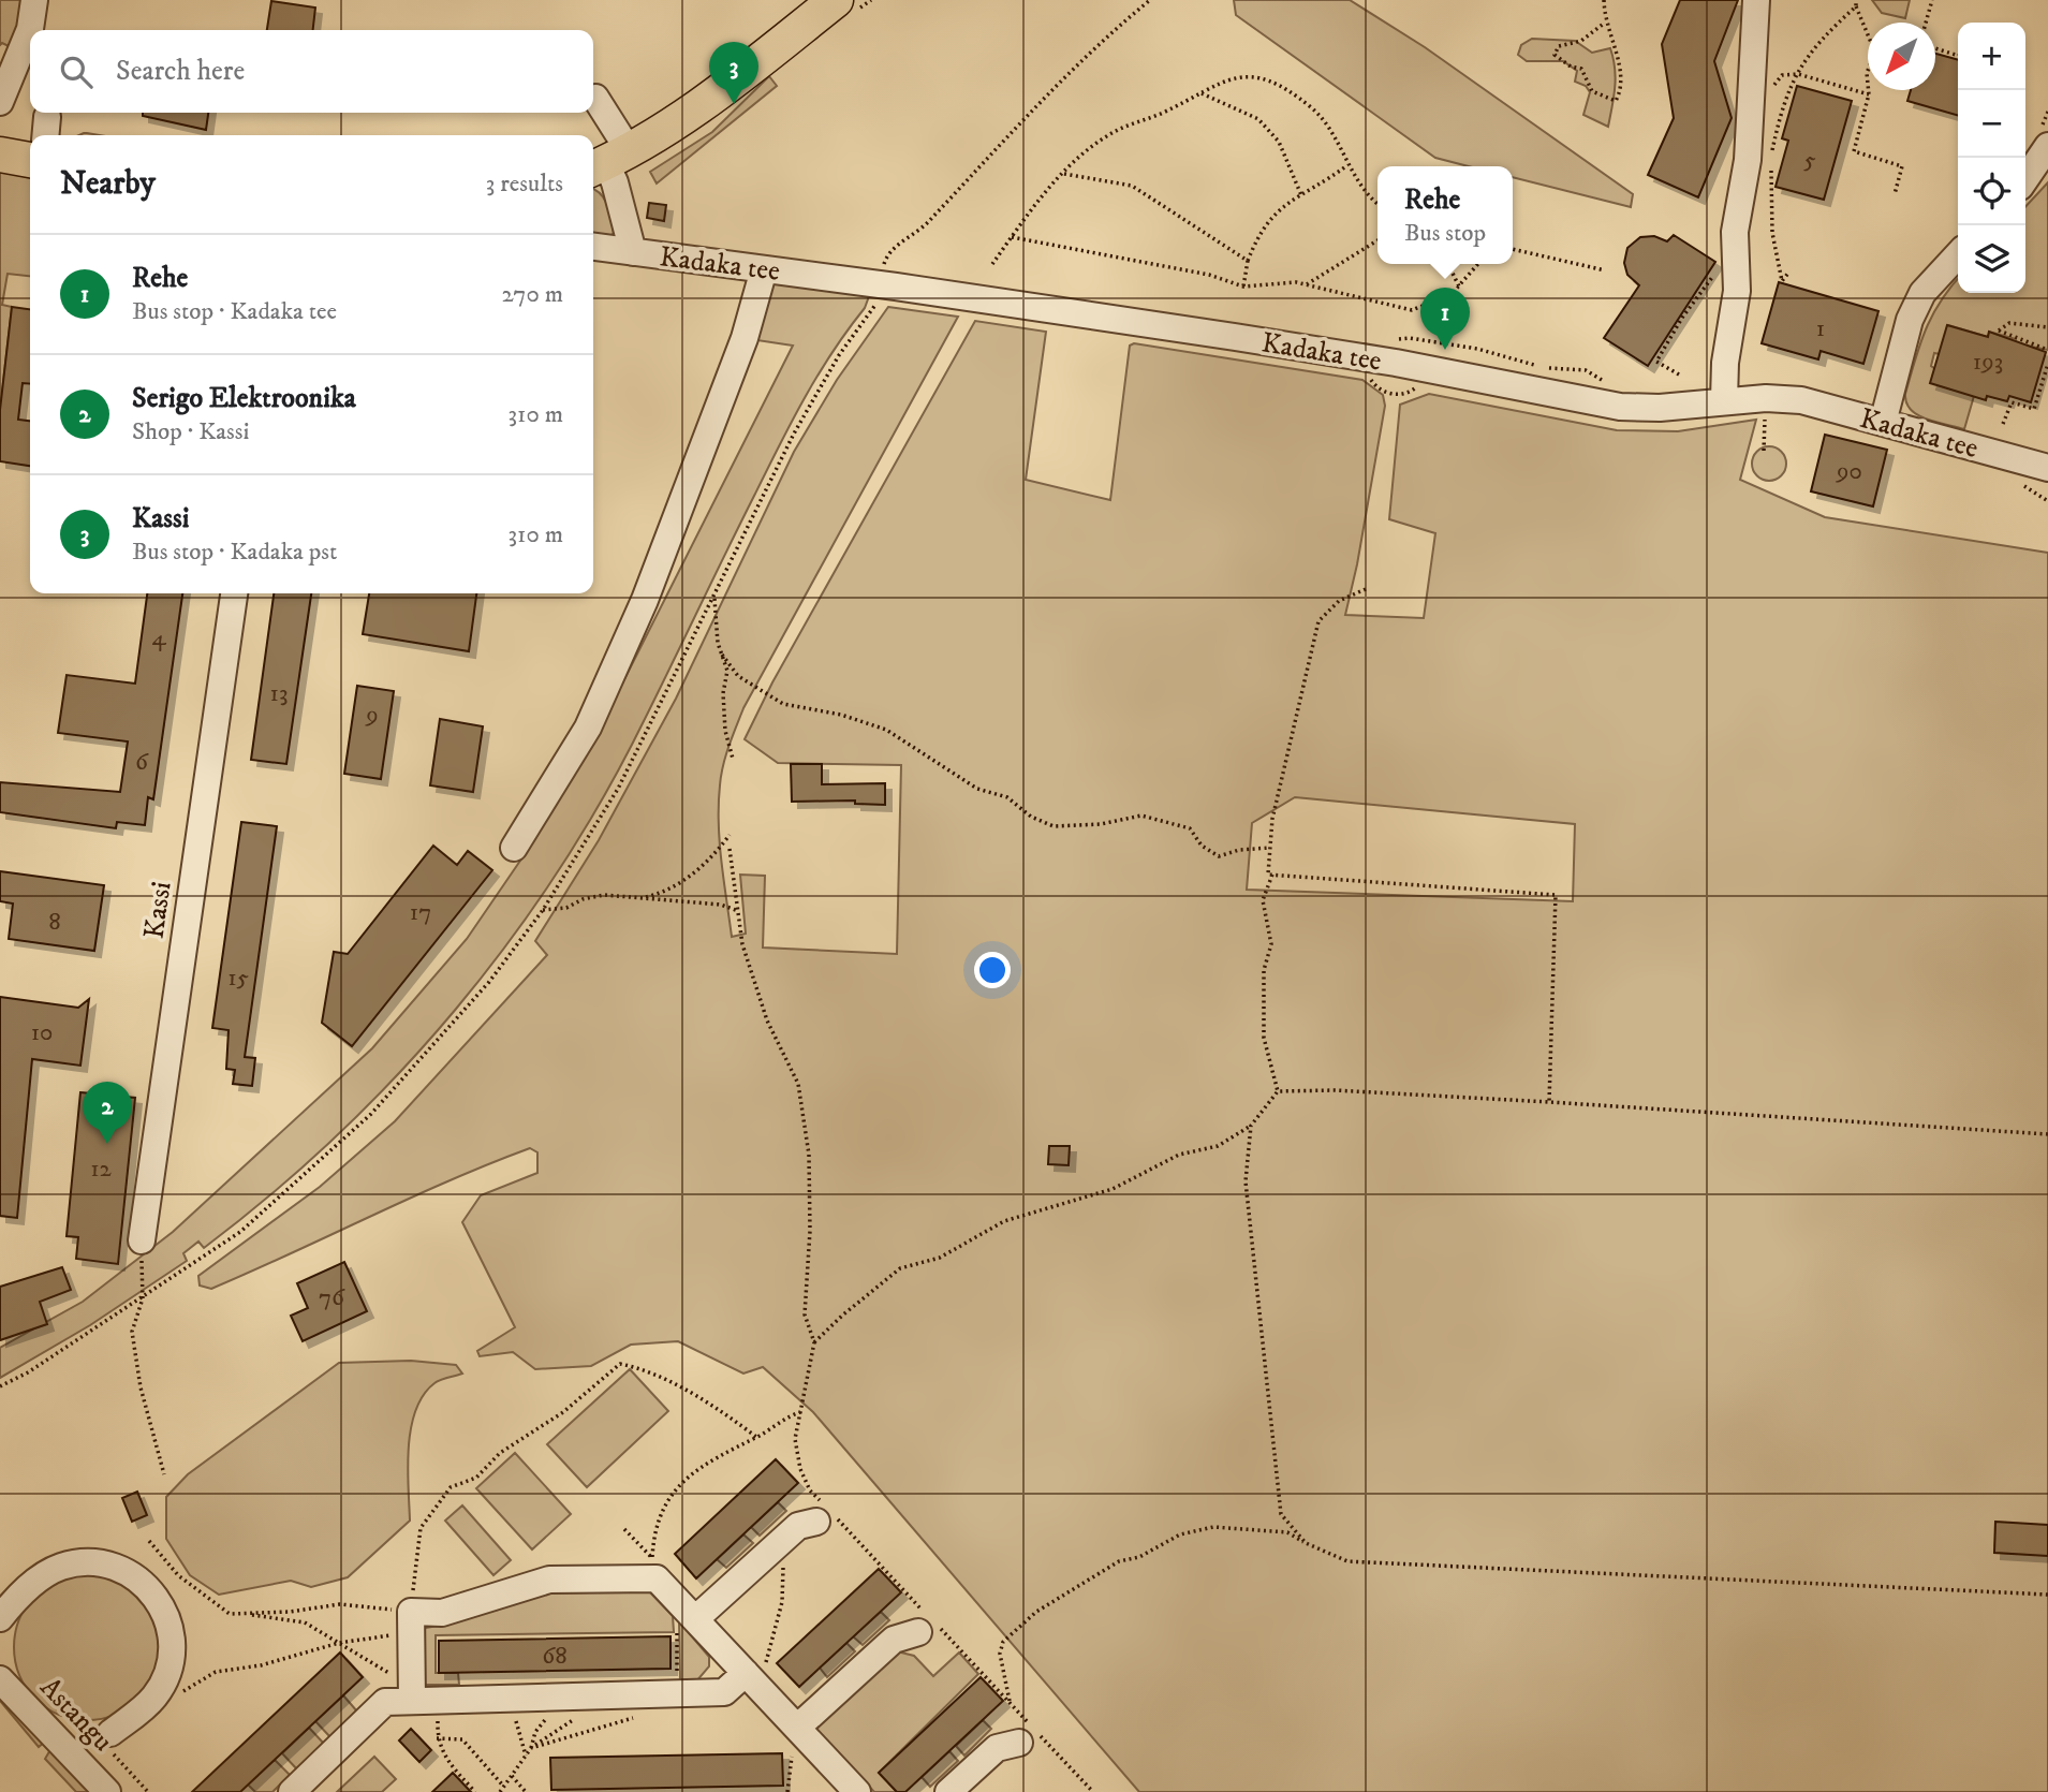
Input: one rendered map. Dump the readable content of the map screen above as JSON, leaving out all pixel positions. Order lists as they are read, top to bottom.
{
  "streets": {
    "street": ["Kadaka tee", "Kassi", "Astangu"]
  },
  "house_numbers": [
    "5",
    "1",
    "193",
    "90",
    "4",
    "13",
    "9",
    "6",
    "17",
    "8",
    "15",
    "10",
    "12",
    "76",
    "68"
  ],
  "north": "bottom left",
  "page": {
    "map_buttons": ["+", "−"],
    "search": "Search here",
    "pins": ["3", "1", "2"],
    "heading": ["Nearby", "3 results"],
    "popup": ["Rehe", "Bus stop"],
    "list": [
      {
        "mark": "1",
        "name": "Rehe",
        "note": "Bus stop · Kadaka tee",
        "value": "270 m"
      },
      {
        "mark": "2",
        "name": "Serigo Elektroonika",
        "note": "Shop · Kassi",
        "value": "310 m"
      },
      {
        "mark": "3",
        "name": "Kassi",
        "note": "Bus stop · Kadaka pst",
        "value": "310 m"
      }
    ]
  }
}
